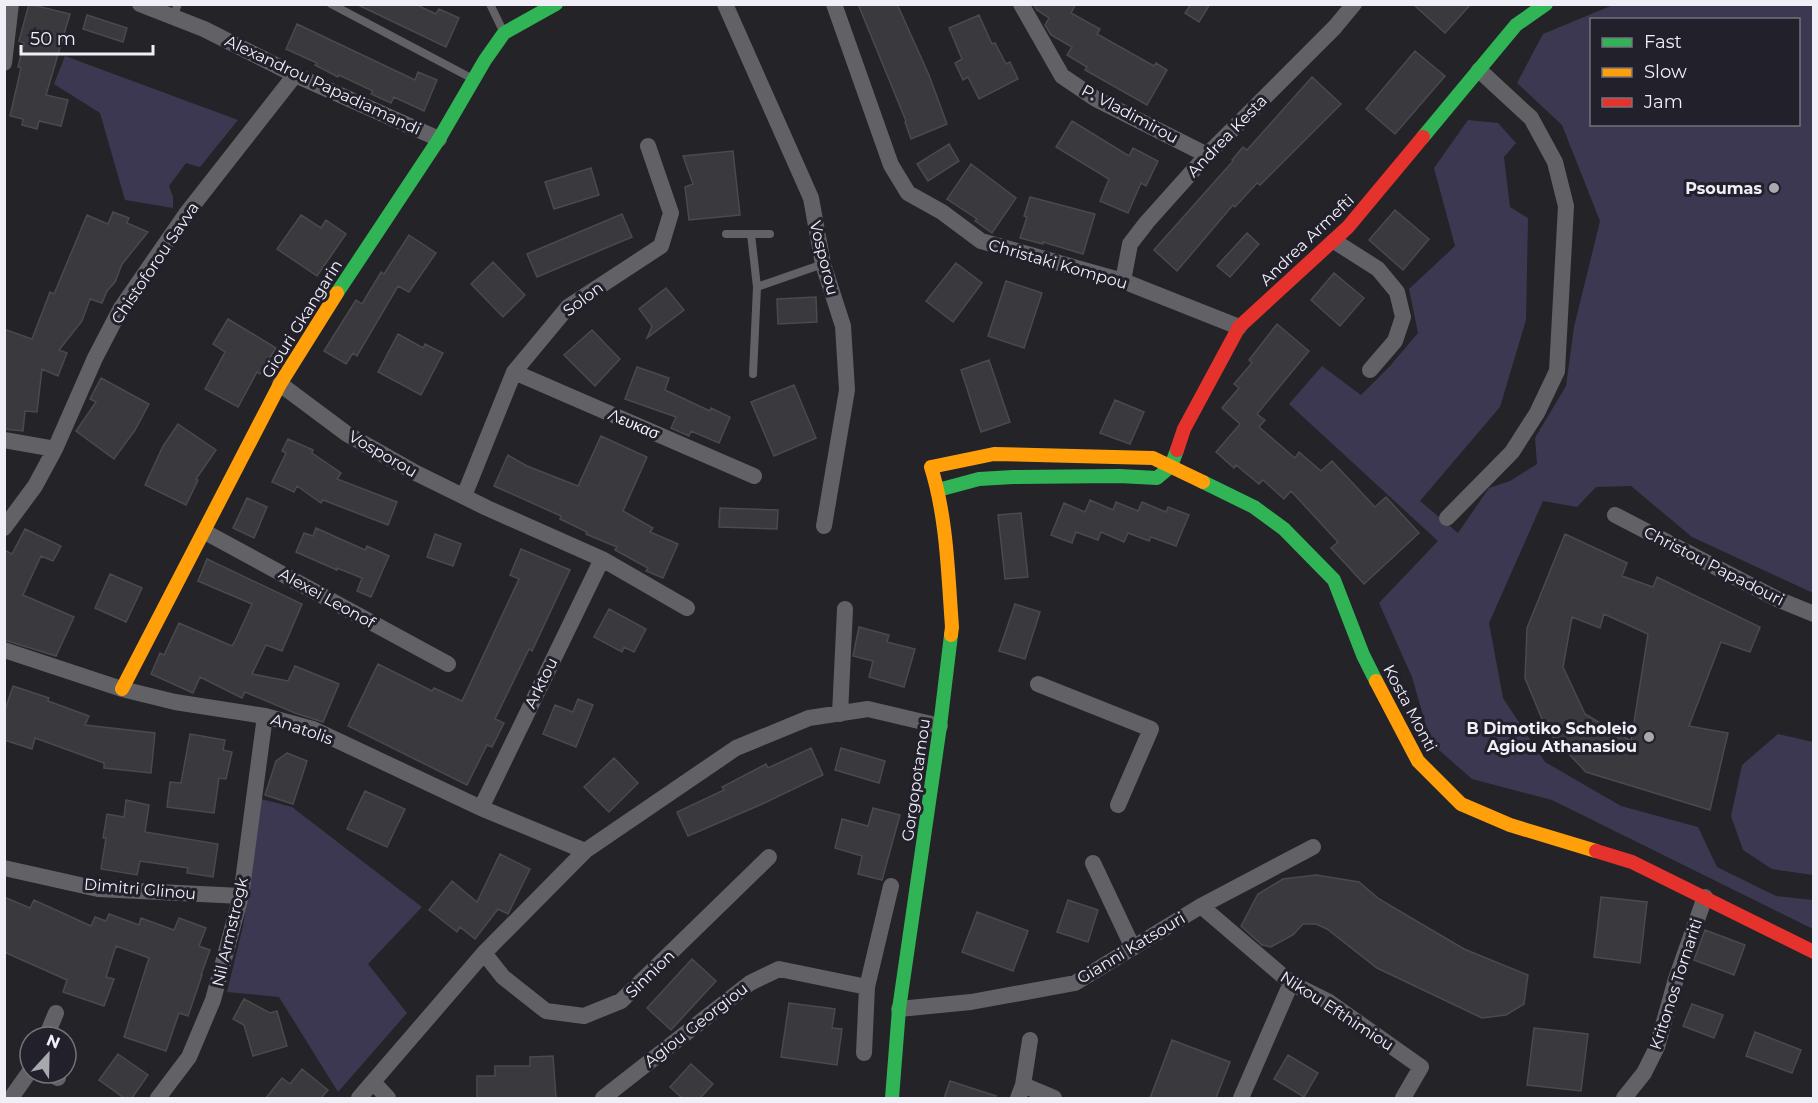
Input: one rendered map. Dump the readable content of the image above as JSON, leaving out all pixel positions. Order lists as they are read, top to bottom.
{
  "streets": {
    "street": [
      "Alexandrou Papadiamandi",
      "P. Vladimirou",
      "Andrea Kesta",
      "Andrea Armefti",
      "Vosporou",
      "Chistoforou Savva",
      "Christaki Kompou",
      "Solon",
      "Giouri Gkangarin",
      "Λευκασ",
      "Christou Papadouri",
      "Alexei Leonof",
      "Arktou",
      "Kosta Monti",
      "Anatolis",
      "Gorgopotamou",
      "Dimitri Glinou",
      "Nil Armstrogk",
      "Gianni Katsouri",
      "Sinnion",
      "Kritonos Tornariti",
      "Nikou Efthimiou",
      "Agiou Georgiou"
    ]
  },
  "crossings": [
    ["Alexandrou Papadiamandi", "Chistoforou Savva"],
    ["Alexandrou Papadiamandi", "Giouri Gkangarin"],
    ["P. Vladimirou", "Andrea Kesta"],
    ["Andrea Kesta", "Christaki Kompou"],
    ["Andrea Armefti", "Christaki Kompou"],
    ["Andrea Armefti", "Kosta Monti"],
    ["Vosporou", "Solon"],
    ["Vosporou", "Giouri Gkangarin"],
    ["Vosporou", "Arktou"],
    ["Solon", "Λευκασ"],
    ["Giouri Gkangarin", "Alexei Leonof"],
    ["Giouri Gkangarin", "Anatolis"],
    ["Arktou", "Anatolis"],
    ["Kosta Monti", "Gorgopotamou"],
    ["Kosta Monti", "Kritonos Tornariti"],
    ["Anatolis", "Nil Armstrogk"],
    ["Gorgopotamou", "Gianni Katsouri"],
    ["Dimitri Glinou", "Nil Armstrogk"],
    ["Gianni Katsouri", "Nikou Efthimiou"]
  ],
  "places": ["Psoumas", "B Dimotiko Scholeio Agiou Athanasiou"],
  "legend": ["Fast", "Slow", "Jam"],
  "scale_bar": "50 m",
  "north": "top"
}
